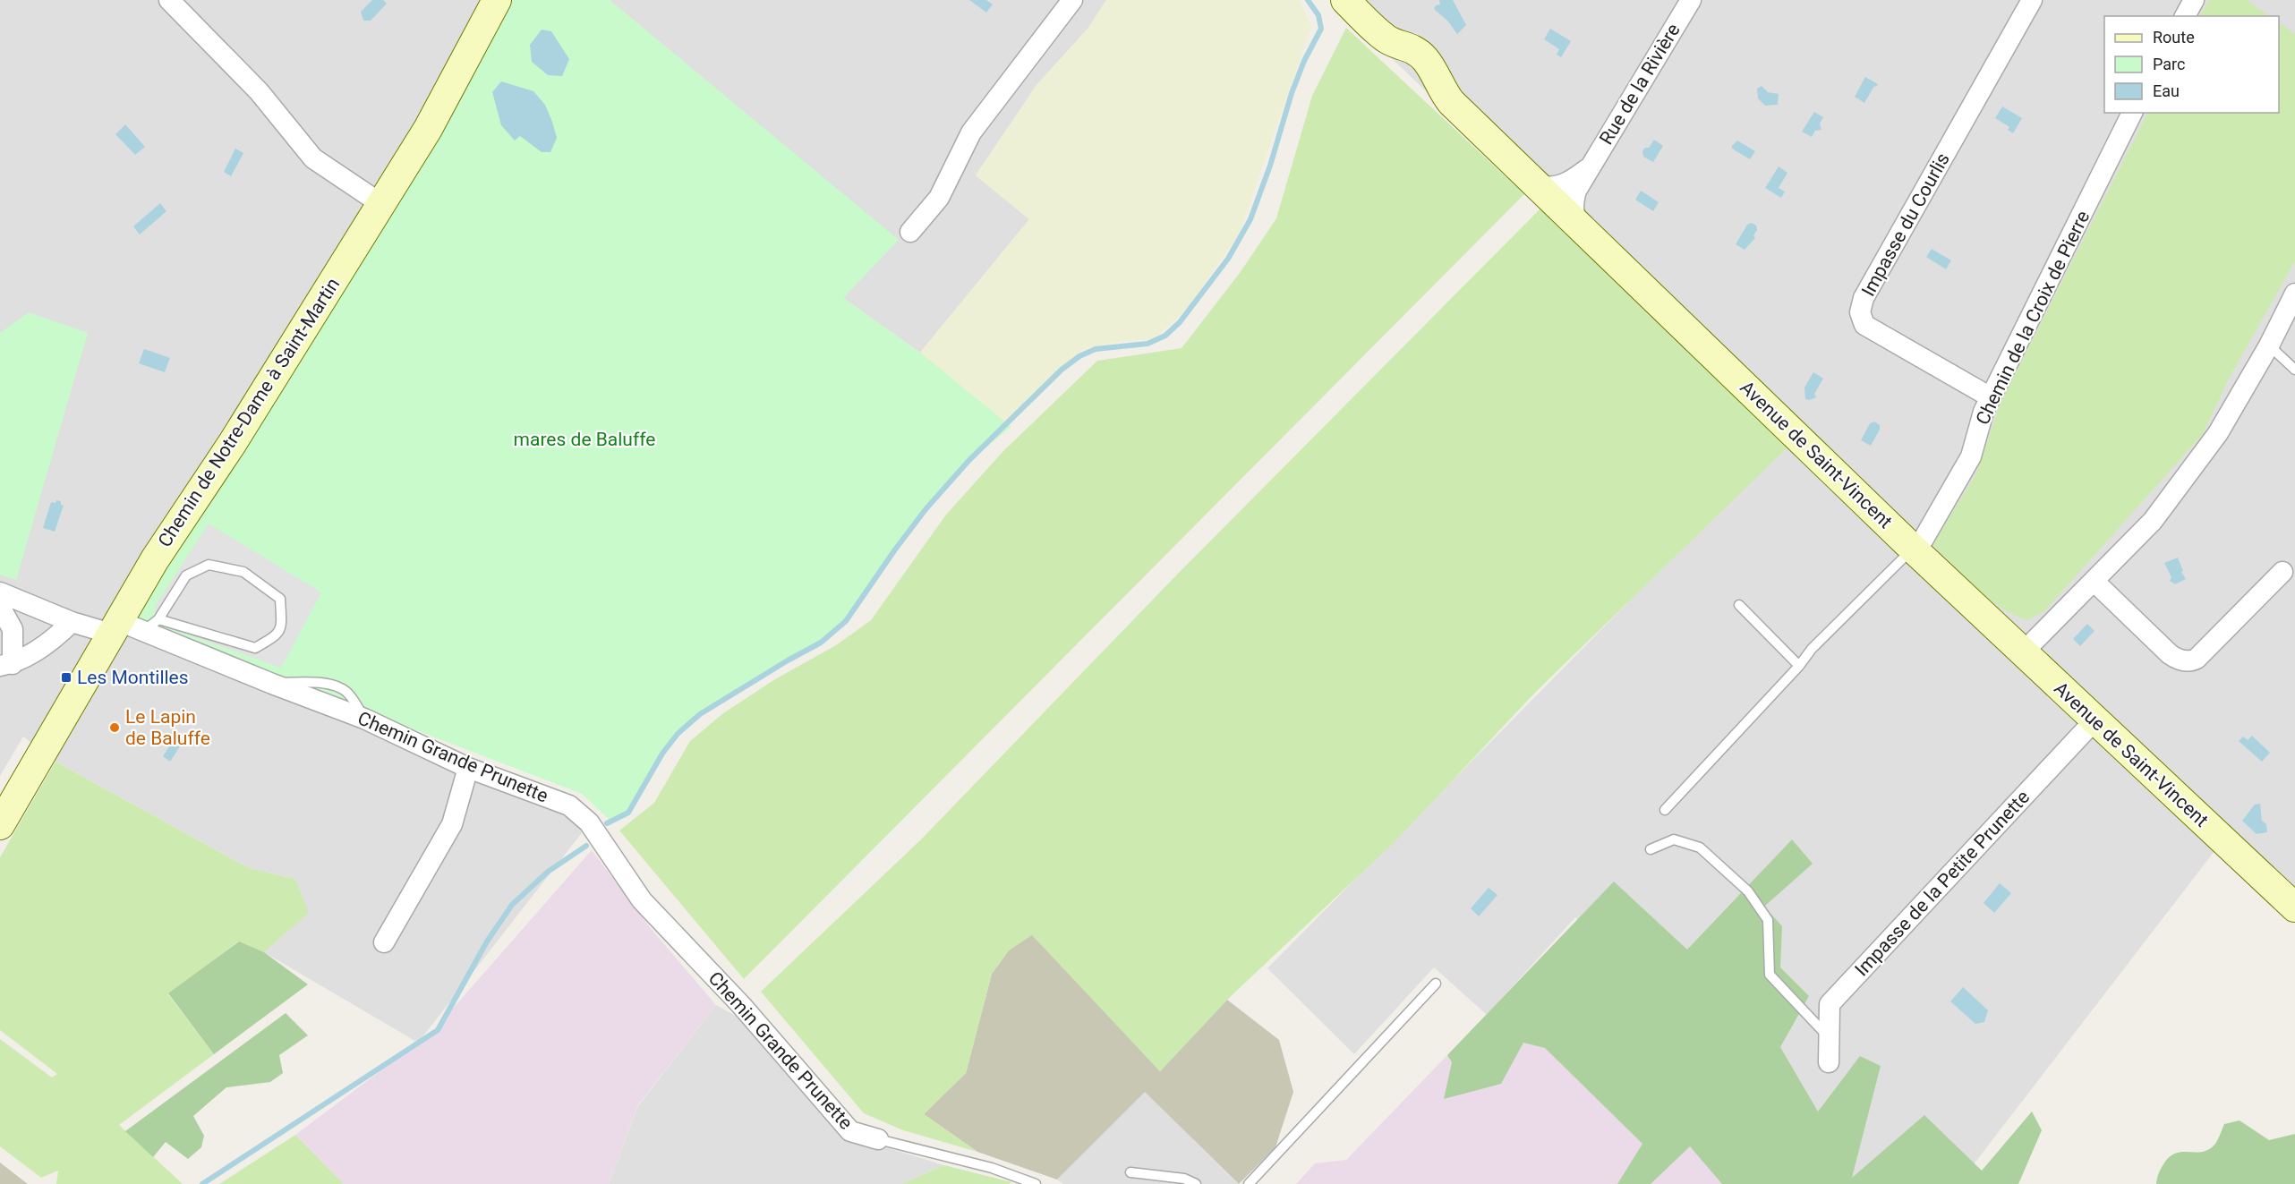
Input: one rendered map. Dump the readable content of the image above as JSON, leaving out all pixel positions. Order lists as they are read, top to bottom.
{
  "streets": {
    "street": [
      "Rue de la Rivière",
      "Impasse du Courlis",
      "Chemin de la Croix de Pierre",
      "Chemin de Notre-Dame à Saint-Martin",
      "Avenue de Saint-Vincent",
      "Chemin Grande Prunette",
      "Impasse de la Petite Prunette"
    ]
  },
  "crossings": [
    ["Rue de la Rivière", "Avenue de Saint-Vincent"],
    ["Impasse du Courlis", "Chemin de la Croix de Pierre"],
    ["Chemin de la Croix de Pierre", "Avenue de Saint-Vincent"],
    ["Chemin de Notre-Dame à Saint-Martin", "Chemin Grande Prunette"],
    ["Avenue de Saint-Vincent", "Impasse de la Petite Prunette"]
  ],
  "parks": ["mares de Baluffe"],
  "places": {
    "transit": ["Les Montilles"],
    "other": ["Le Lapin de Baluffe"]
  },
  "legend": ["Route", "Parc", "Eau"]
}
